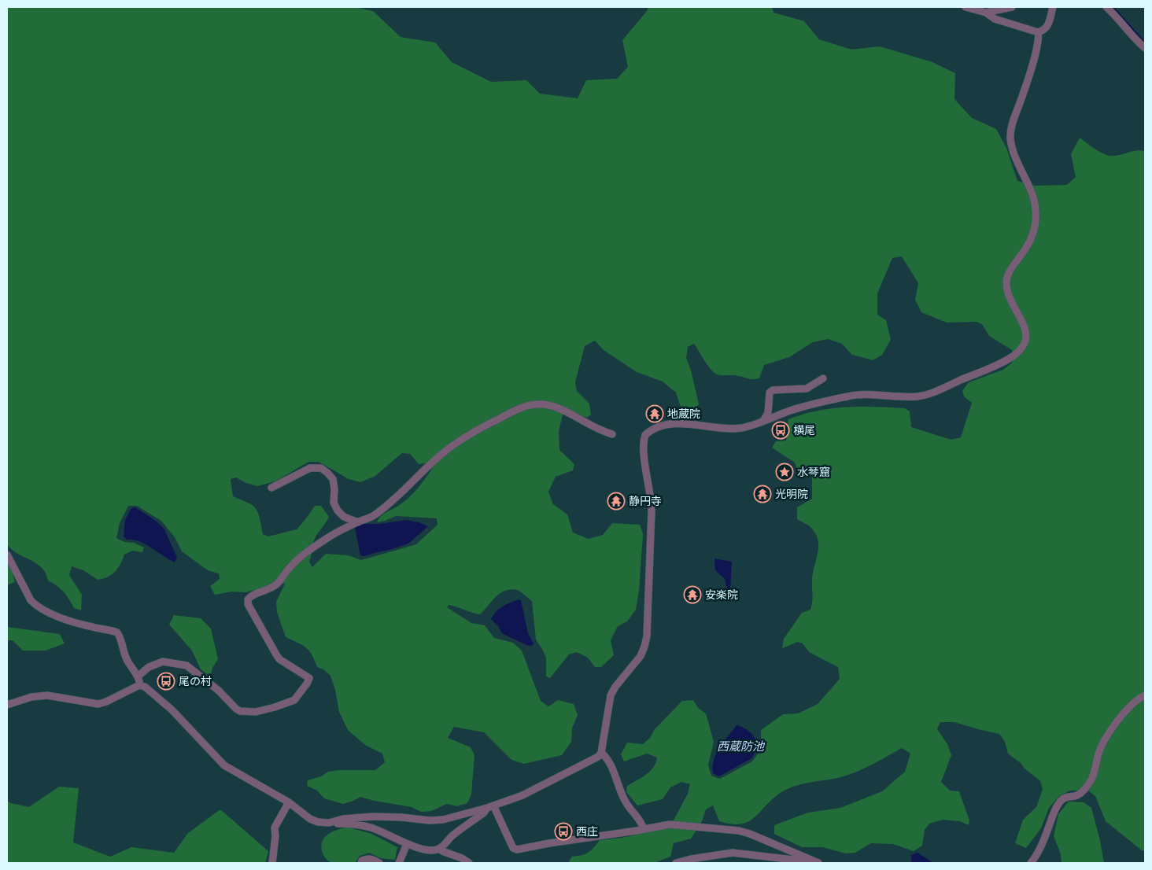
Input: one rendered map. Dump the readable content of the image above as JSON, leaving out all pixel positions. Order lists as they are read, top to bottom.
{
  "water": ["西蔵防池"],
  "places": {
    "temple": [
      "地蔵院",
      "光明院",
      "静円寺",
      "安楽院"
    ],
    "bus stop": ["横尾", "尾の村", "西庄"],
    "place": ["水琴窟"]
  }
}
